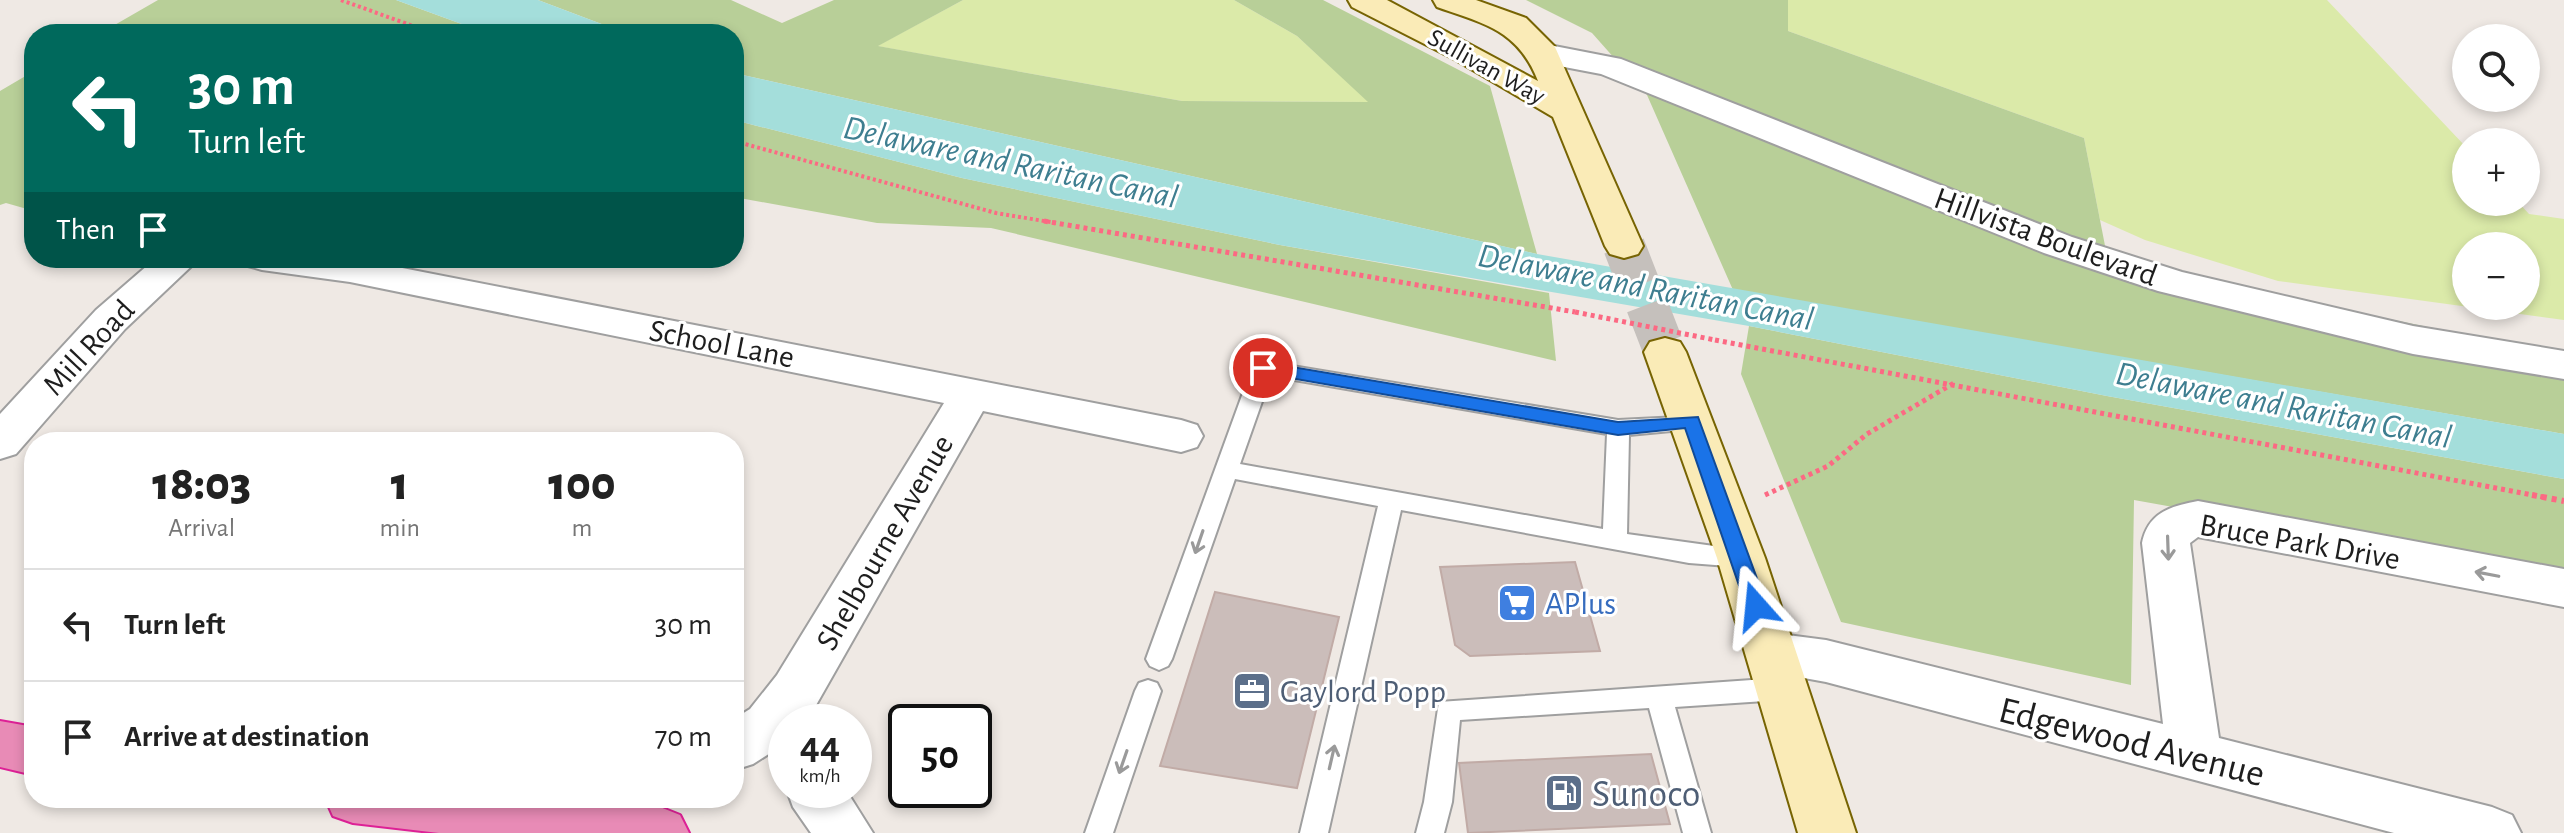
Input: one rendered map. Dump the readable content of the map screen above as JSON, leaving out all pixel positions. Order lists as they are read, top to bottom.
{
  "streets": {
    "main road": ["Sullivan Way"],
    "street": [
      "Hillvista Boulevard",
      "School Lane",
      "Mill Road",
      "Bruce Park Drive",
      "Shelbourne Avenue",
      "Edgewood Avenue"
    ]
  },
  "crossings": [
    ["Sullivan Way", "Hillvista Boulevard"],
    ["School Lane", "Shelbourne Avenue"],
    ["Bruce Park Drive", "Edgewood Avenue"]
  ],
  "water": ["Delaware and Raritan Canal"],
  "places": {
    "supermarket": ["APlus"],
    "office": ["Gaylord Popp"],
    "fuel station": ["Sunoco"]
  },
  "page": {
    "map_buttons": ["+", "−"],
    "turn": ["30 m", "Turn left"],
    "then": "Then",
    "eta": [
      "18:03",
      "Arrival",
      "1",
      "min",
      "100",
      "m"
    ],
    "list": [
      {
        "name": "Turn left",
        "value": "30 m"
      },
      {
        "name": "Arrive at destination",
        "value": "70 m"
      }
    ],
    "speed": "44 km/h",
    "limit": "50"
  }
}
